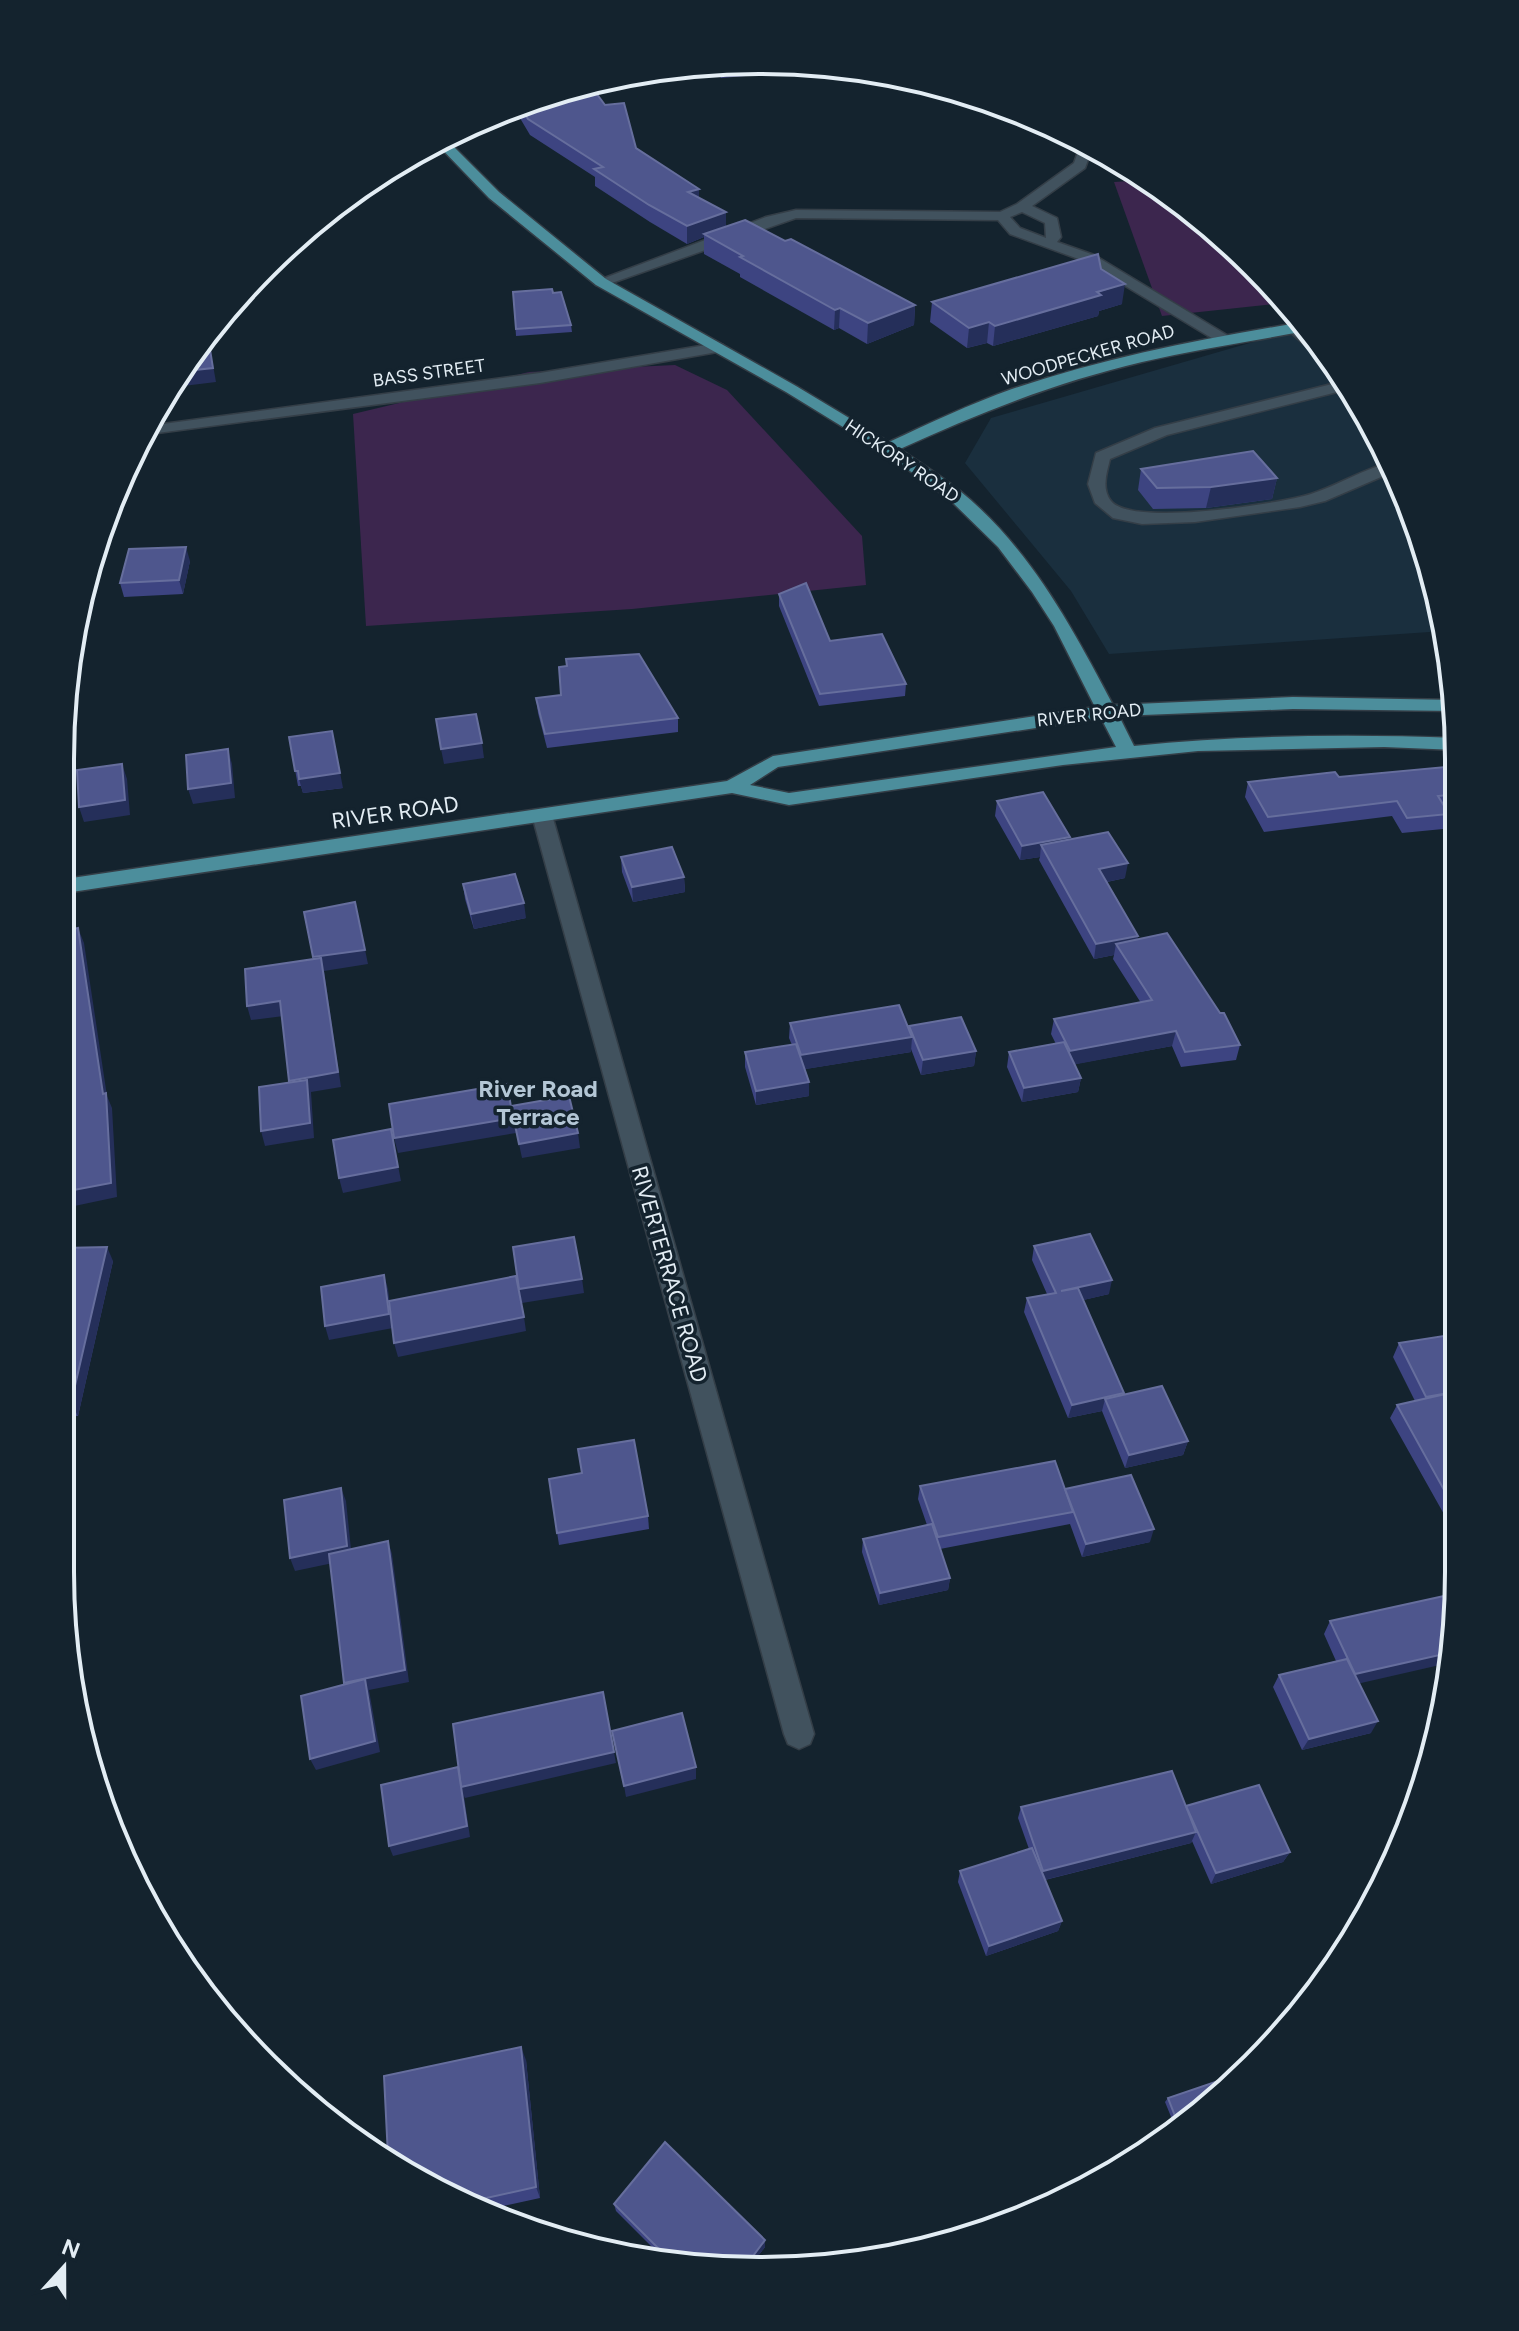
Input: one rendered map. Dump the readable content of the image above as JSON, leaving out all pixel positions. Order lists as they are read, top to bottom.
{
  "streets": {
    "main road": ["WOODPECKER ROAD", "HICKORY ROAD", "RIVER ROAD"],
    "street": ["BASS STREET", "RIVERTERRACE ROAD"]
  },
  "crossings": [
    ["WOODPECKER ROAD", "HICKORY ROAD"],
    ["BASS STREET", "HICKORY ROAD"],
    ["HICKORY ROAD", "RIVER ROAD"],
    ["RIVER ROAD", "RIVERTERRACE ROAD"]
  ],
  "districts": ["River Road Terrace"],
  "north": "top"
}
